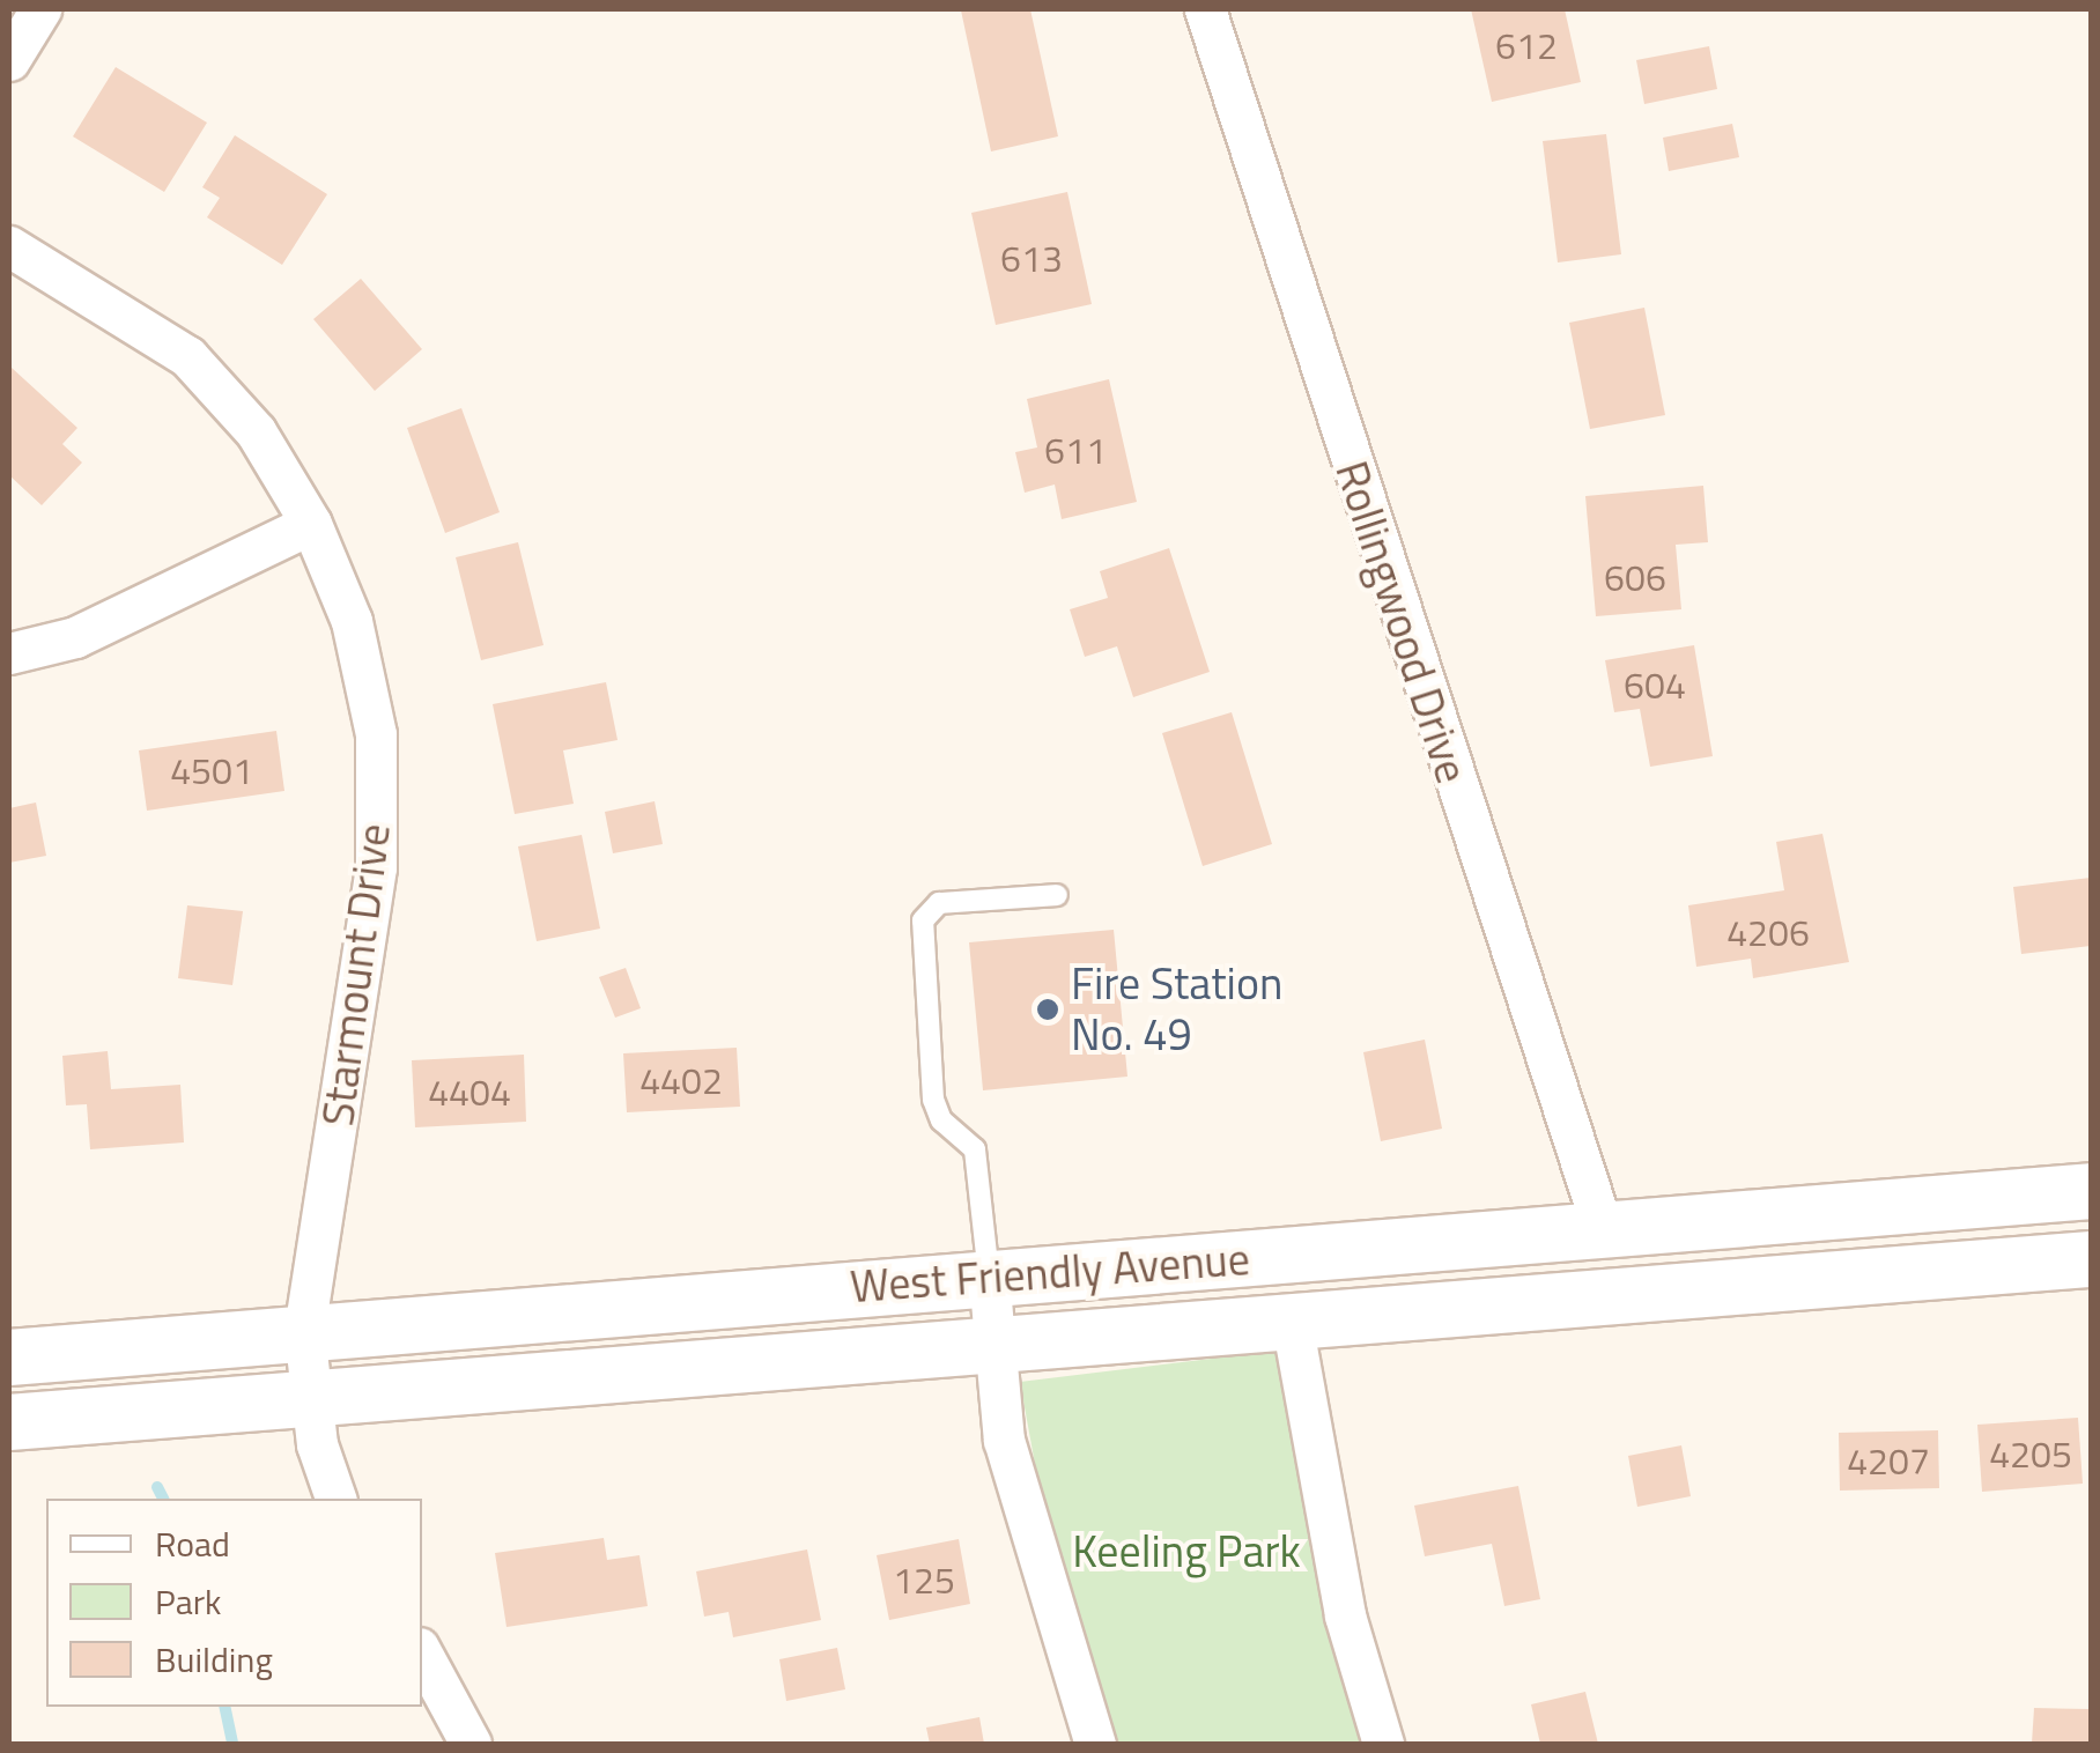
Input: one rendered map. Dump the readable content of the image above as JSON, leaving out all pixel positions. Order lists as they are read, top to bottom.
{
  "streets": {
    "main road": ["West Friendly Avenue"],
    "street": ["Rollingwood Drive", "Starmount Drive"]
  },
  "crossings": [
    ["Rollingwood Drive", "West Friendly Avenue"],
    ["Starmount Drive", "West Friendly Avenue"]
  ],
  "parks": ["Keeling Park"],
  "places": ["Fire Station No. 49"],
  "house_numbers": [
    "612",
    "613",
    "611",
    "606",
    "604",
    "4501",
    "4206",
    "4402",
    "4404",
    "4205",
    "4207",
    "125"
  ],
  "legend": ["Road", "Park", "Building"]
}
